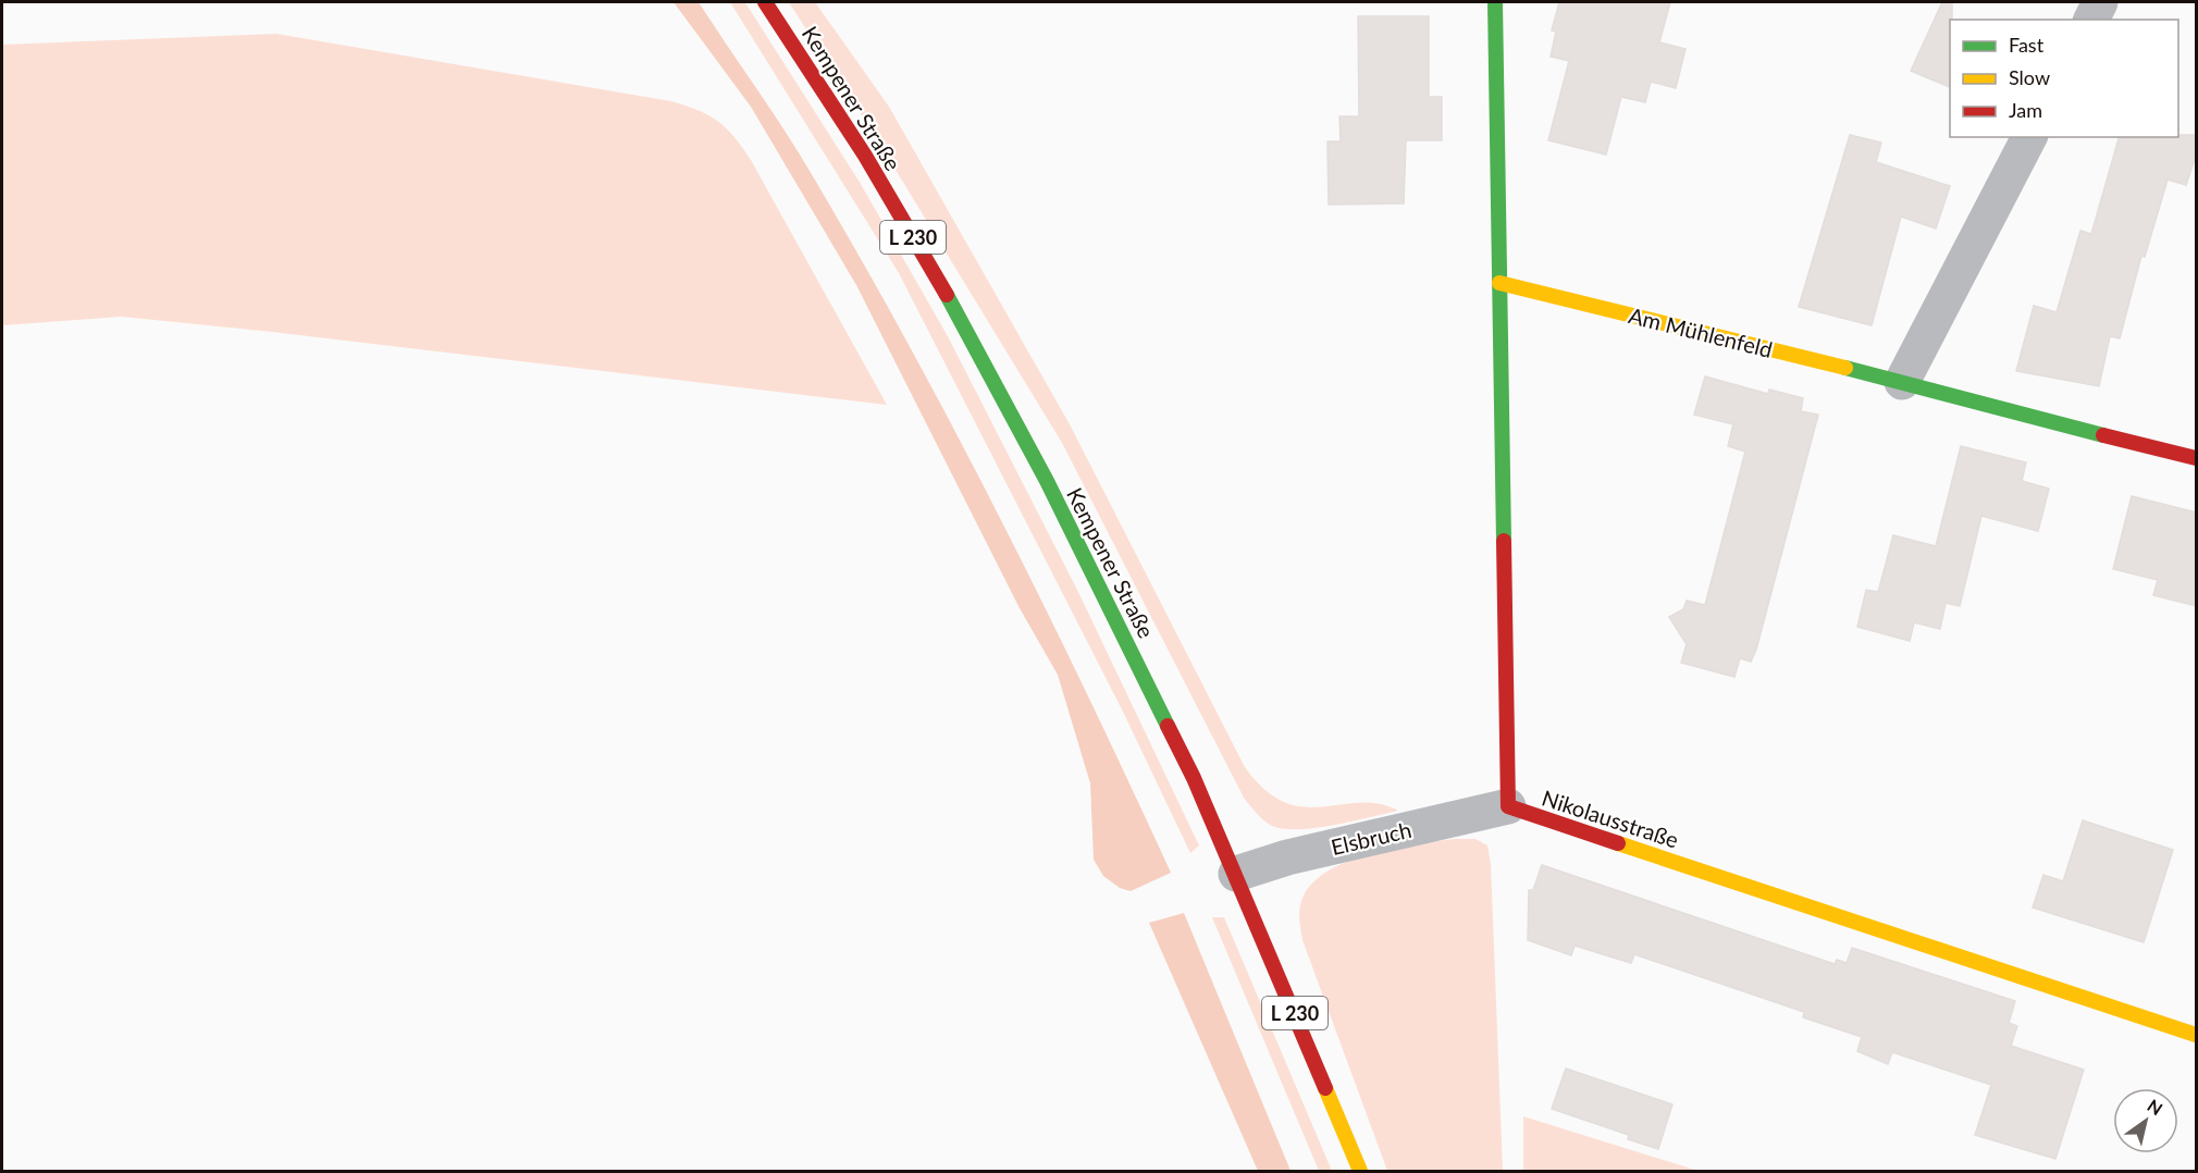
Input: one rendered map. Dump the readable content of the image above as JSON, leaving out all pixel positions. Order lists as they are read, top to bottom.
{
  "streets": {
    "street": [
      "Kempener Straße",
      "L 230",
      "Am Mühlenfeld",
      "Nikolausstraße",
      "Elsbruch"
    ]
  },
  "crossings": [
    ["Kempener Straße", "Elsbruch"],
    ["Am Mühlenfeld", "Nikolausstraße"],
    ["Nikolausstraße", "Elsbruch"]
  ],
  "legend": ["Fast", "Slow", "Jam"],
  "north": "top right"
}
